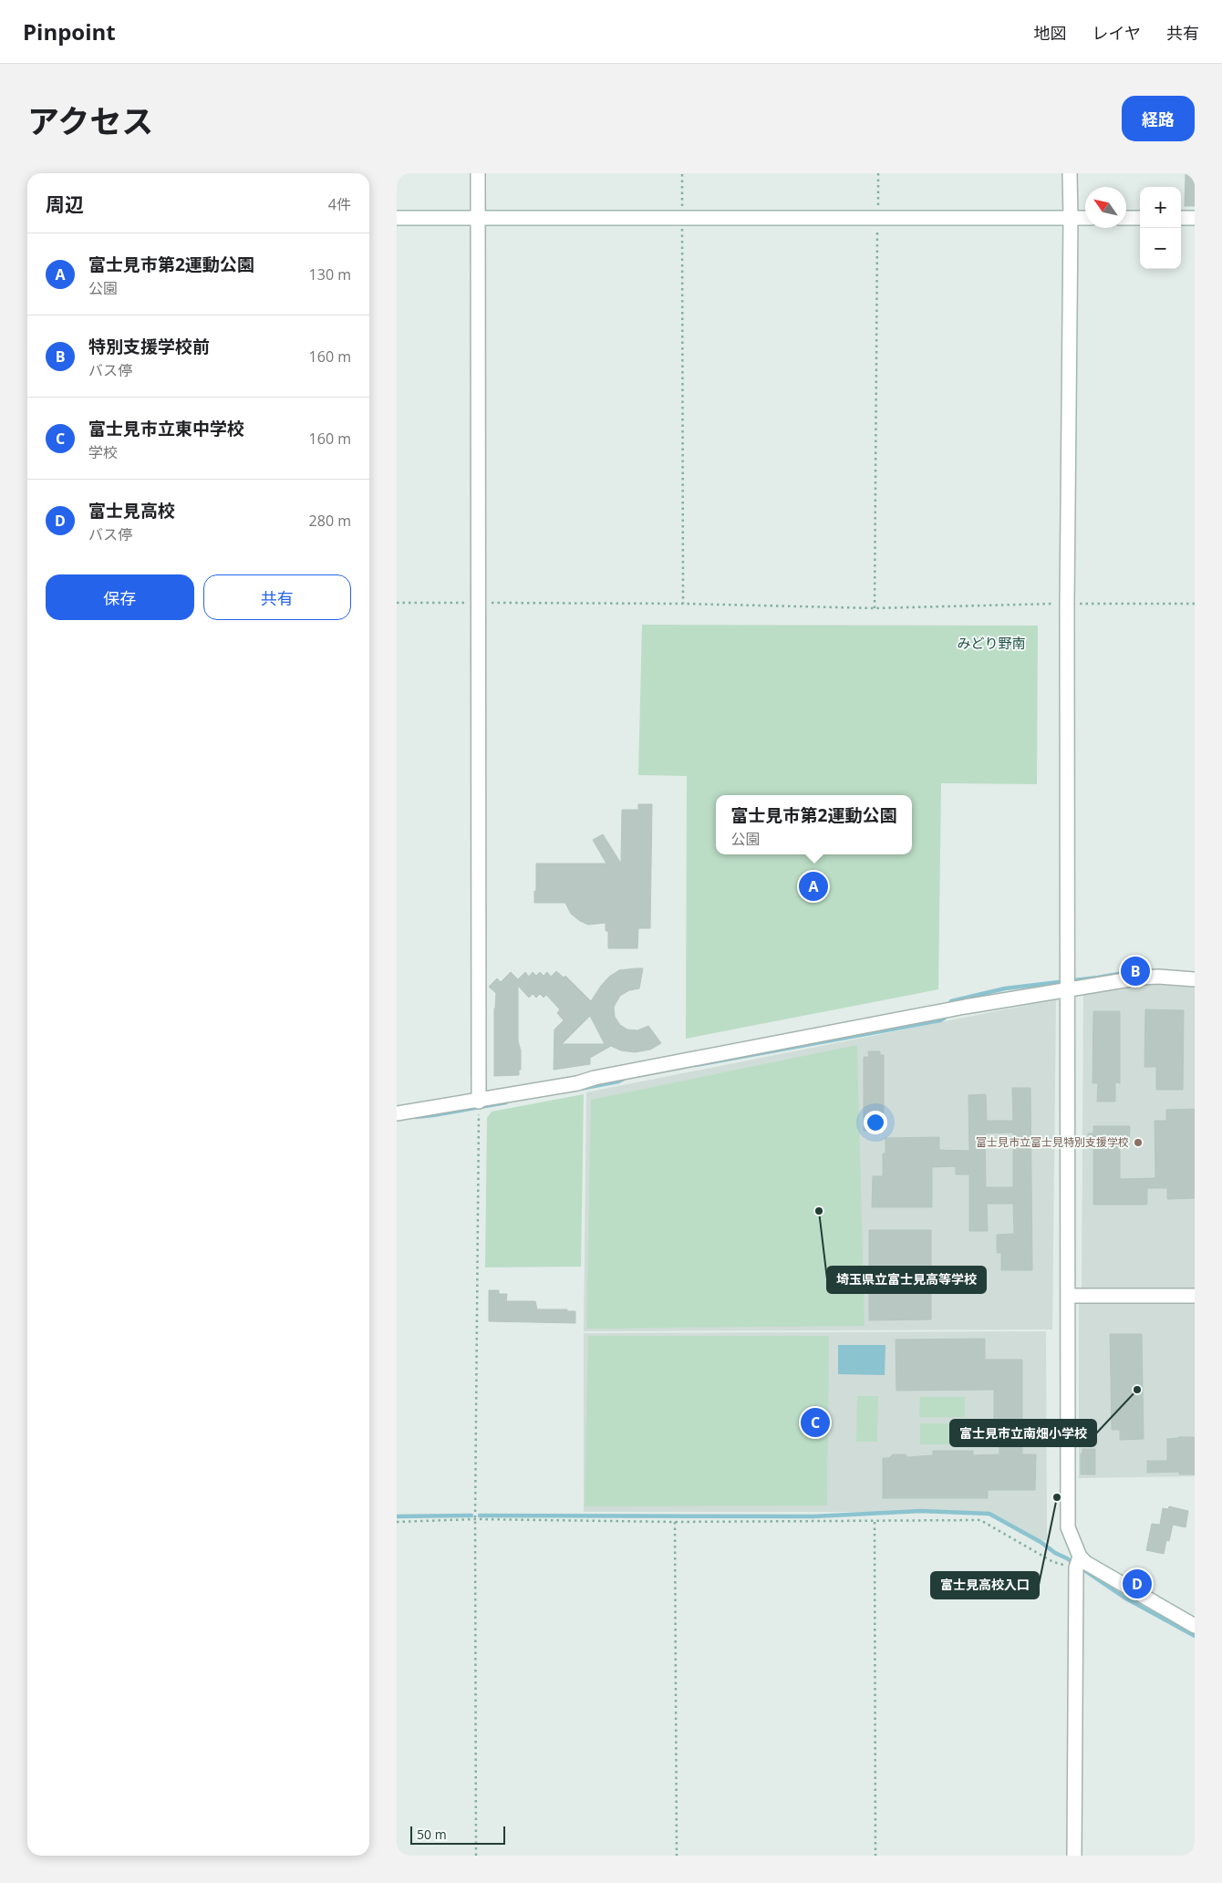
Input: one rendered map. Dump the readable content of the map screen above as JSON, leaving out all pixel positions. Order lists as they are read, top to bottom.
{
  "districts": ["みどり野南"],
  "places": [
    "富士見市立富士見特別支援学校",
    "埼玉県立富士見高等学校",
    "富士見市立南畑小学校",
    "富士見高校入口"
  ],
  "scale_bar": "50 m",
  "north": "top left",
  "page": {
    "header": "Pinpoint",
    "nav": ["地図", "レイヤ", "共有"],
    "title": "アクセス",
    "buttons": [
      "経路",
      ["保存", "共有"]
    ],
    "heading": ["周辺", "4件"],
    "map_buttons": ["+", "−"],
    "list": [
      {
        "mark": "A",
        "name": "富士見市第2運動公園",
        "note": "公園",
        "value": "130 m"
      },
      {
        "mark": "B",
        "name": "特別支援学校前",
        "note": "バス停",
        "value": "160 m"
      },
      {
        "mark": "C",
        "name": "富士見市立東中学校",
        "note": "学校",
        "value": "160 m"
      },
      {
        "mark": "D",
        "name": "富士見高校",
        "note": "バス停",
        "value": "280 m"
      }
    ],
    "popup": ["富士見市第2運動公園", "公園"],
    "pins": [
      "A",
      "B",
      "C",
      "D"
    ],
    "scale": "50 m"
  }
}
